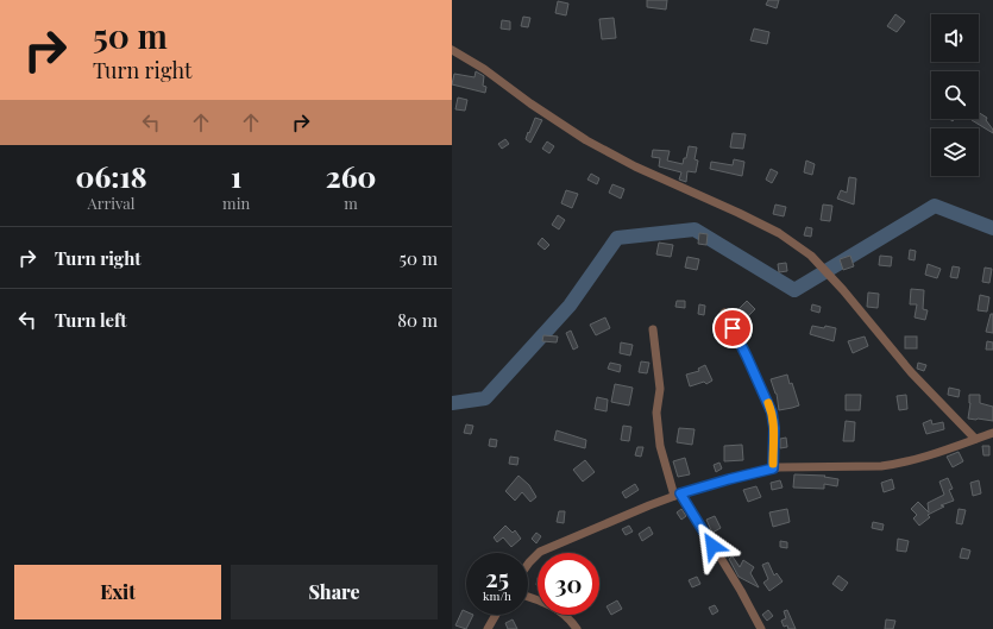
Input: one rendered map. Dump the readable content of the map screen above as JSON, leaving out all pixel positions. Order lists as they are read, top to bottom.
{
  "page": {
    "turn": ["50 m", "Turn right"],
    "eta": [
      "06:18",
      "Arrival",
      "1",
      "min",
      "260",
      "m"
    ],
    "list": [
      {
        "name": "Turn right",
        "value": "50 m"
      },
      {
        "name": "Turn left",
        "value": "80 m"
      }
    ],
    "speed": "25 km/h",
    "limit": "30",
    "buttons": ["Exit", "Share"]
  }
}
